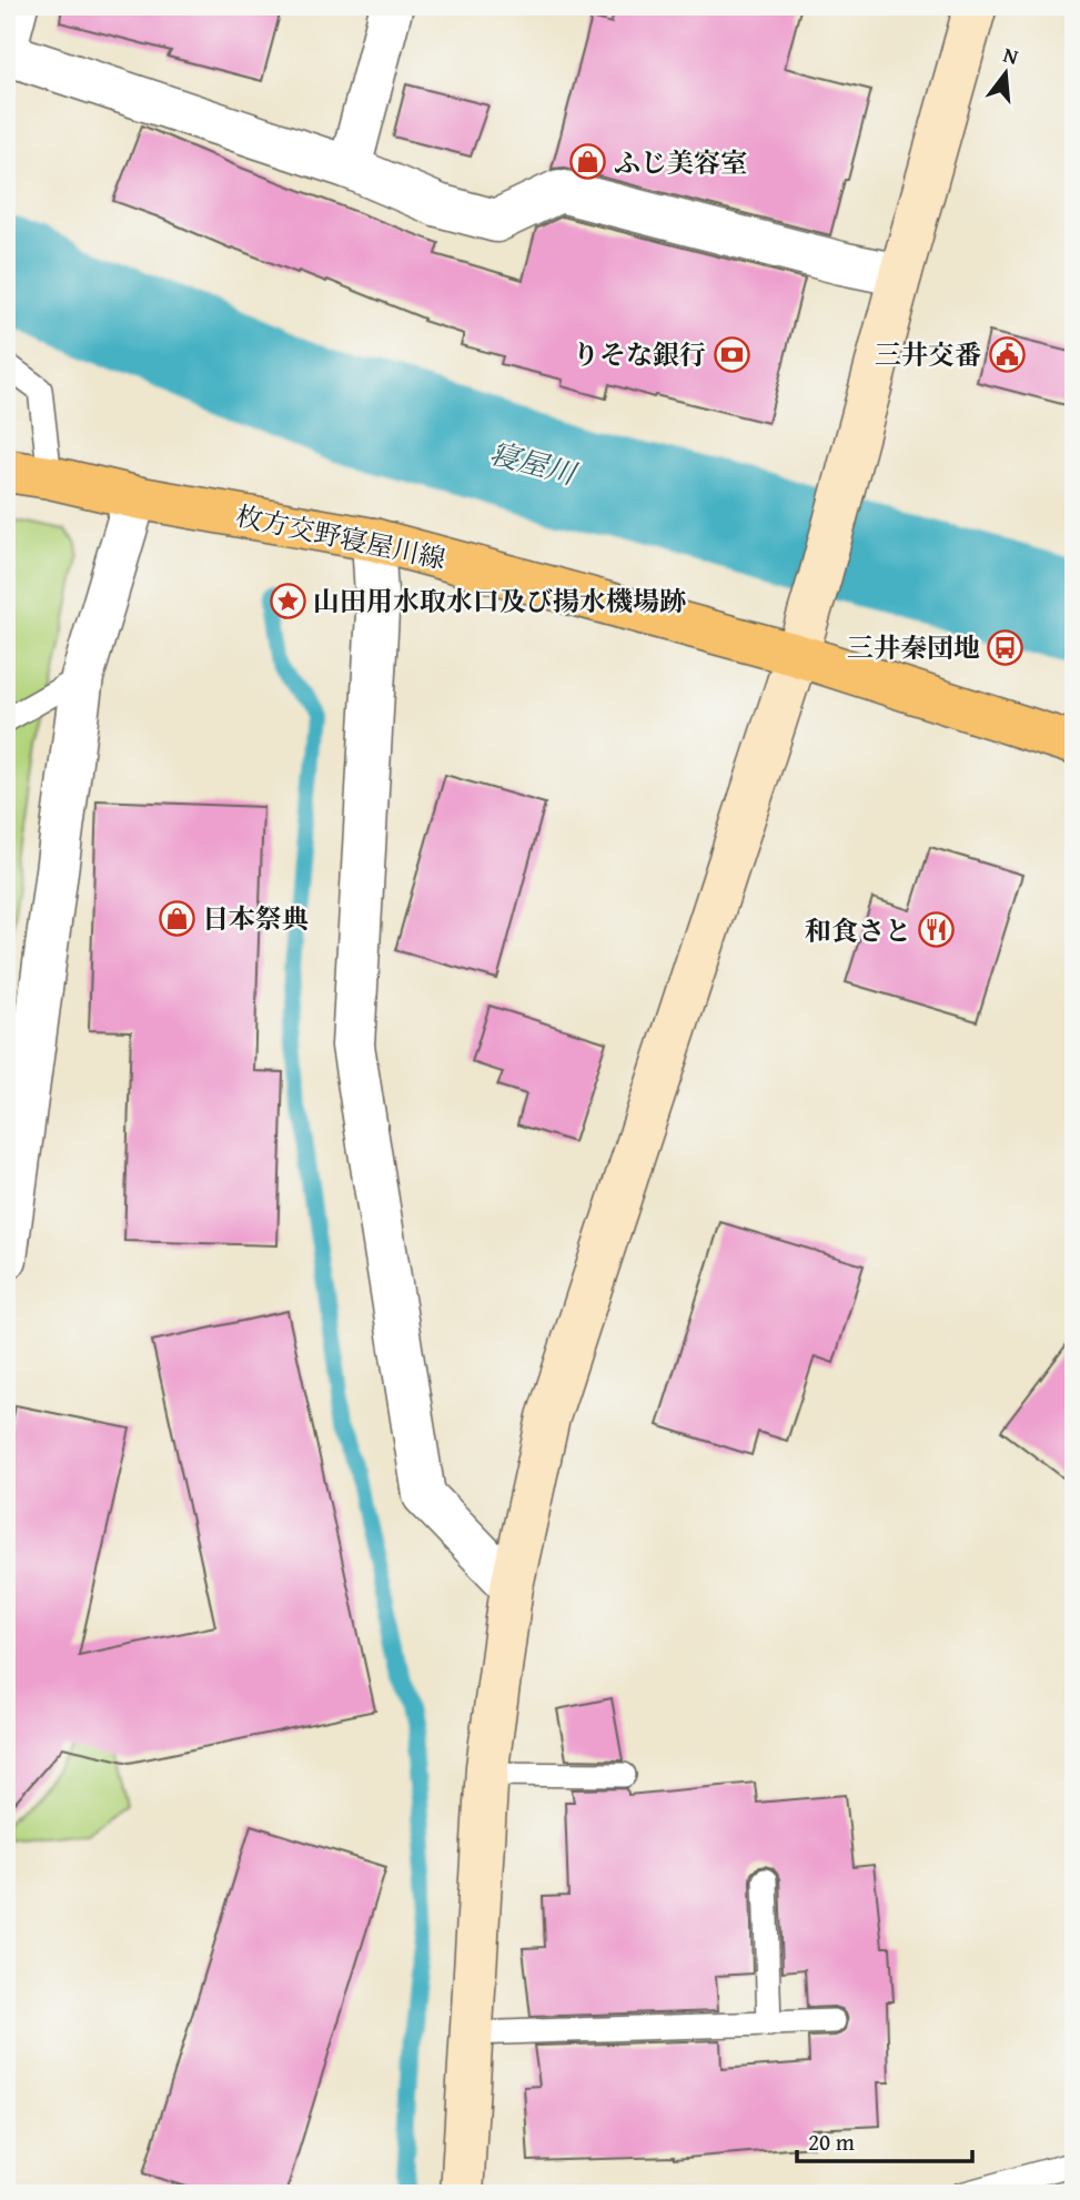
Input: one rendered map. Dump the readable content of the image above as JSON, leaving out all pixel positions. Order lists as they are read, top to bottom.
{
  "streets": {
    "main road": ["枚方交野寝屋川線"]
  },
  "water": ["寝屋川"],
  "places": {
    "shop": ["ふじ美容室", "日本祭典"],
    "bank": ["りそな銀行"],
    "public building": ["三井交番"],
    "place": ["山田用水取水口及び揚水機場跡"],
    "bus stop": ["三井秦団地"],
    "restaurant": ["和食さと"]
  },
  "scale_bar": "20 m",
  "north": "top"
}
